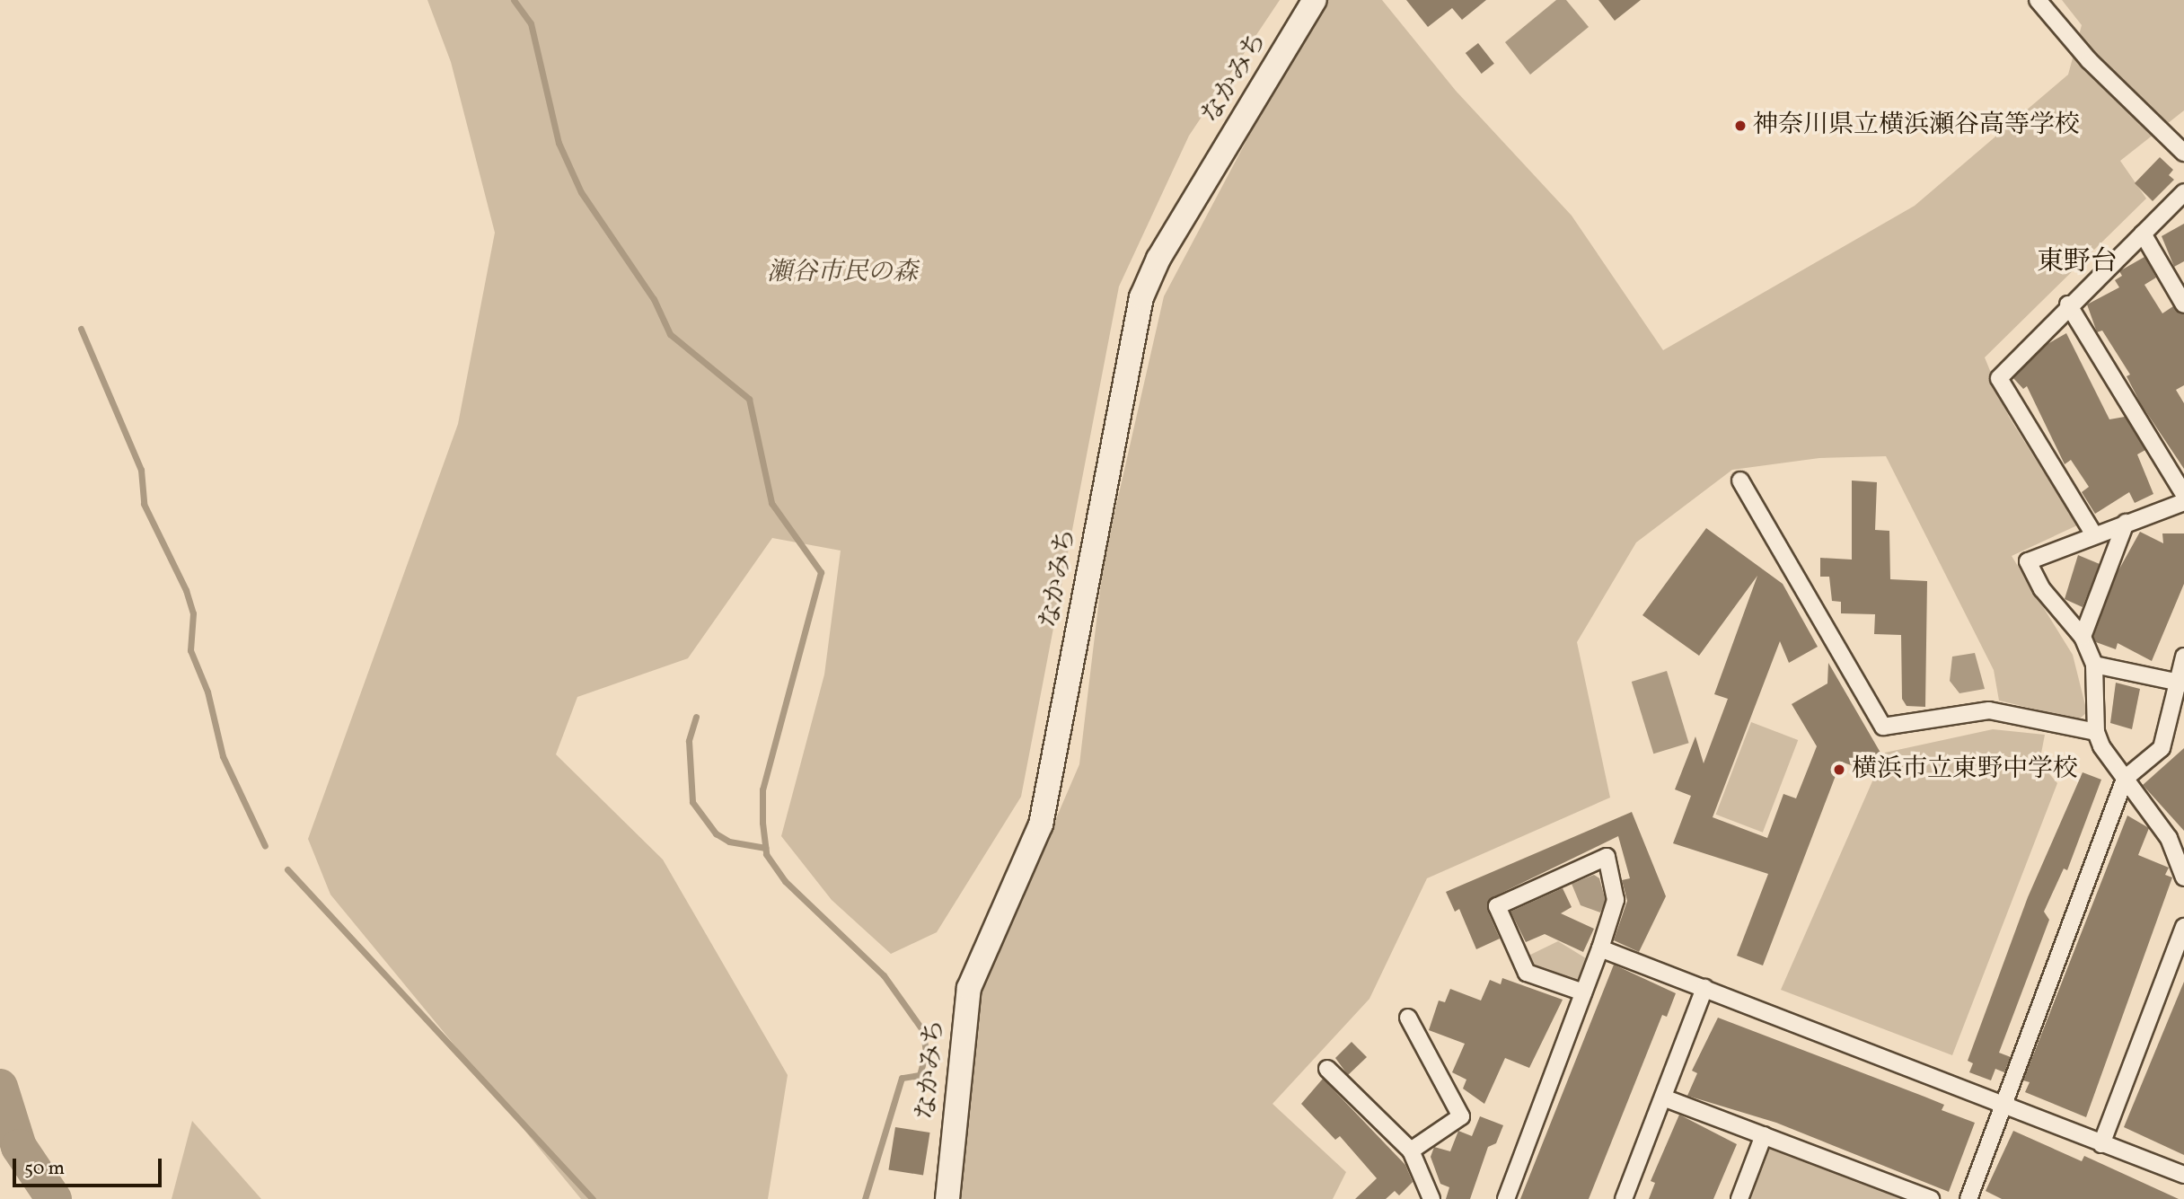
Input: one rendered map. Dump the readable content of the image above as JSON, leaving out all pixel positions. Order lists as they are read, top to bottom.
{
  "streets": {
    "street": ["なかみち"]
  },
  "districts": ["東野台"],
  "parks": ["瀬谷市民の森"],
  "places": ["神奈川県立横浜瀬谷高等学校", "横浜市立東野中学校"],
  "scale_bar": "50 m"
}
